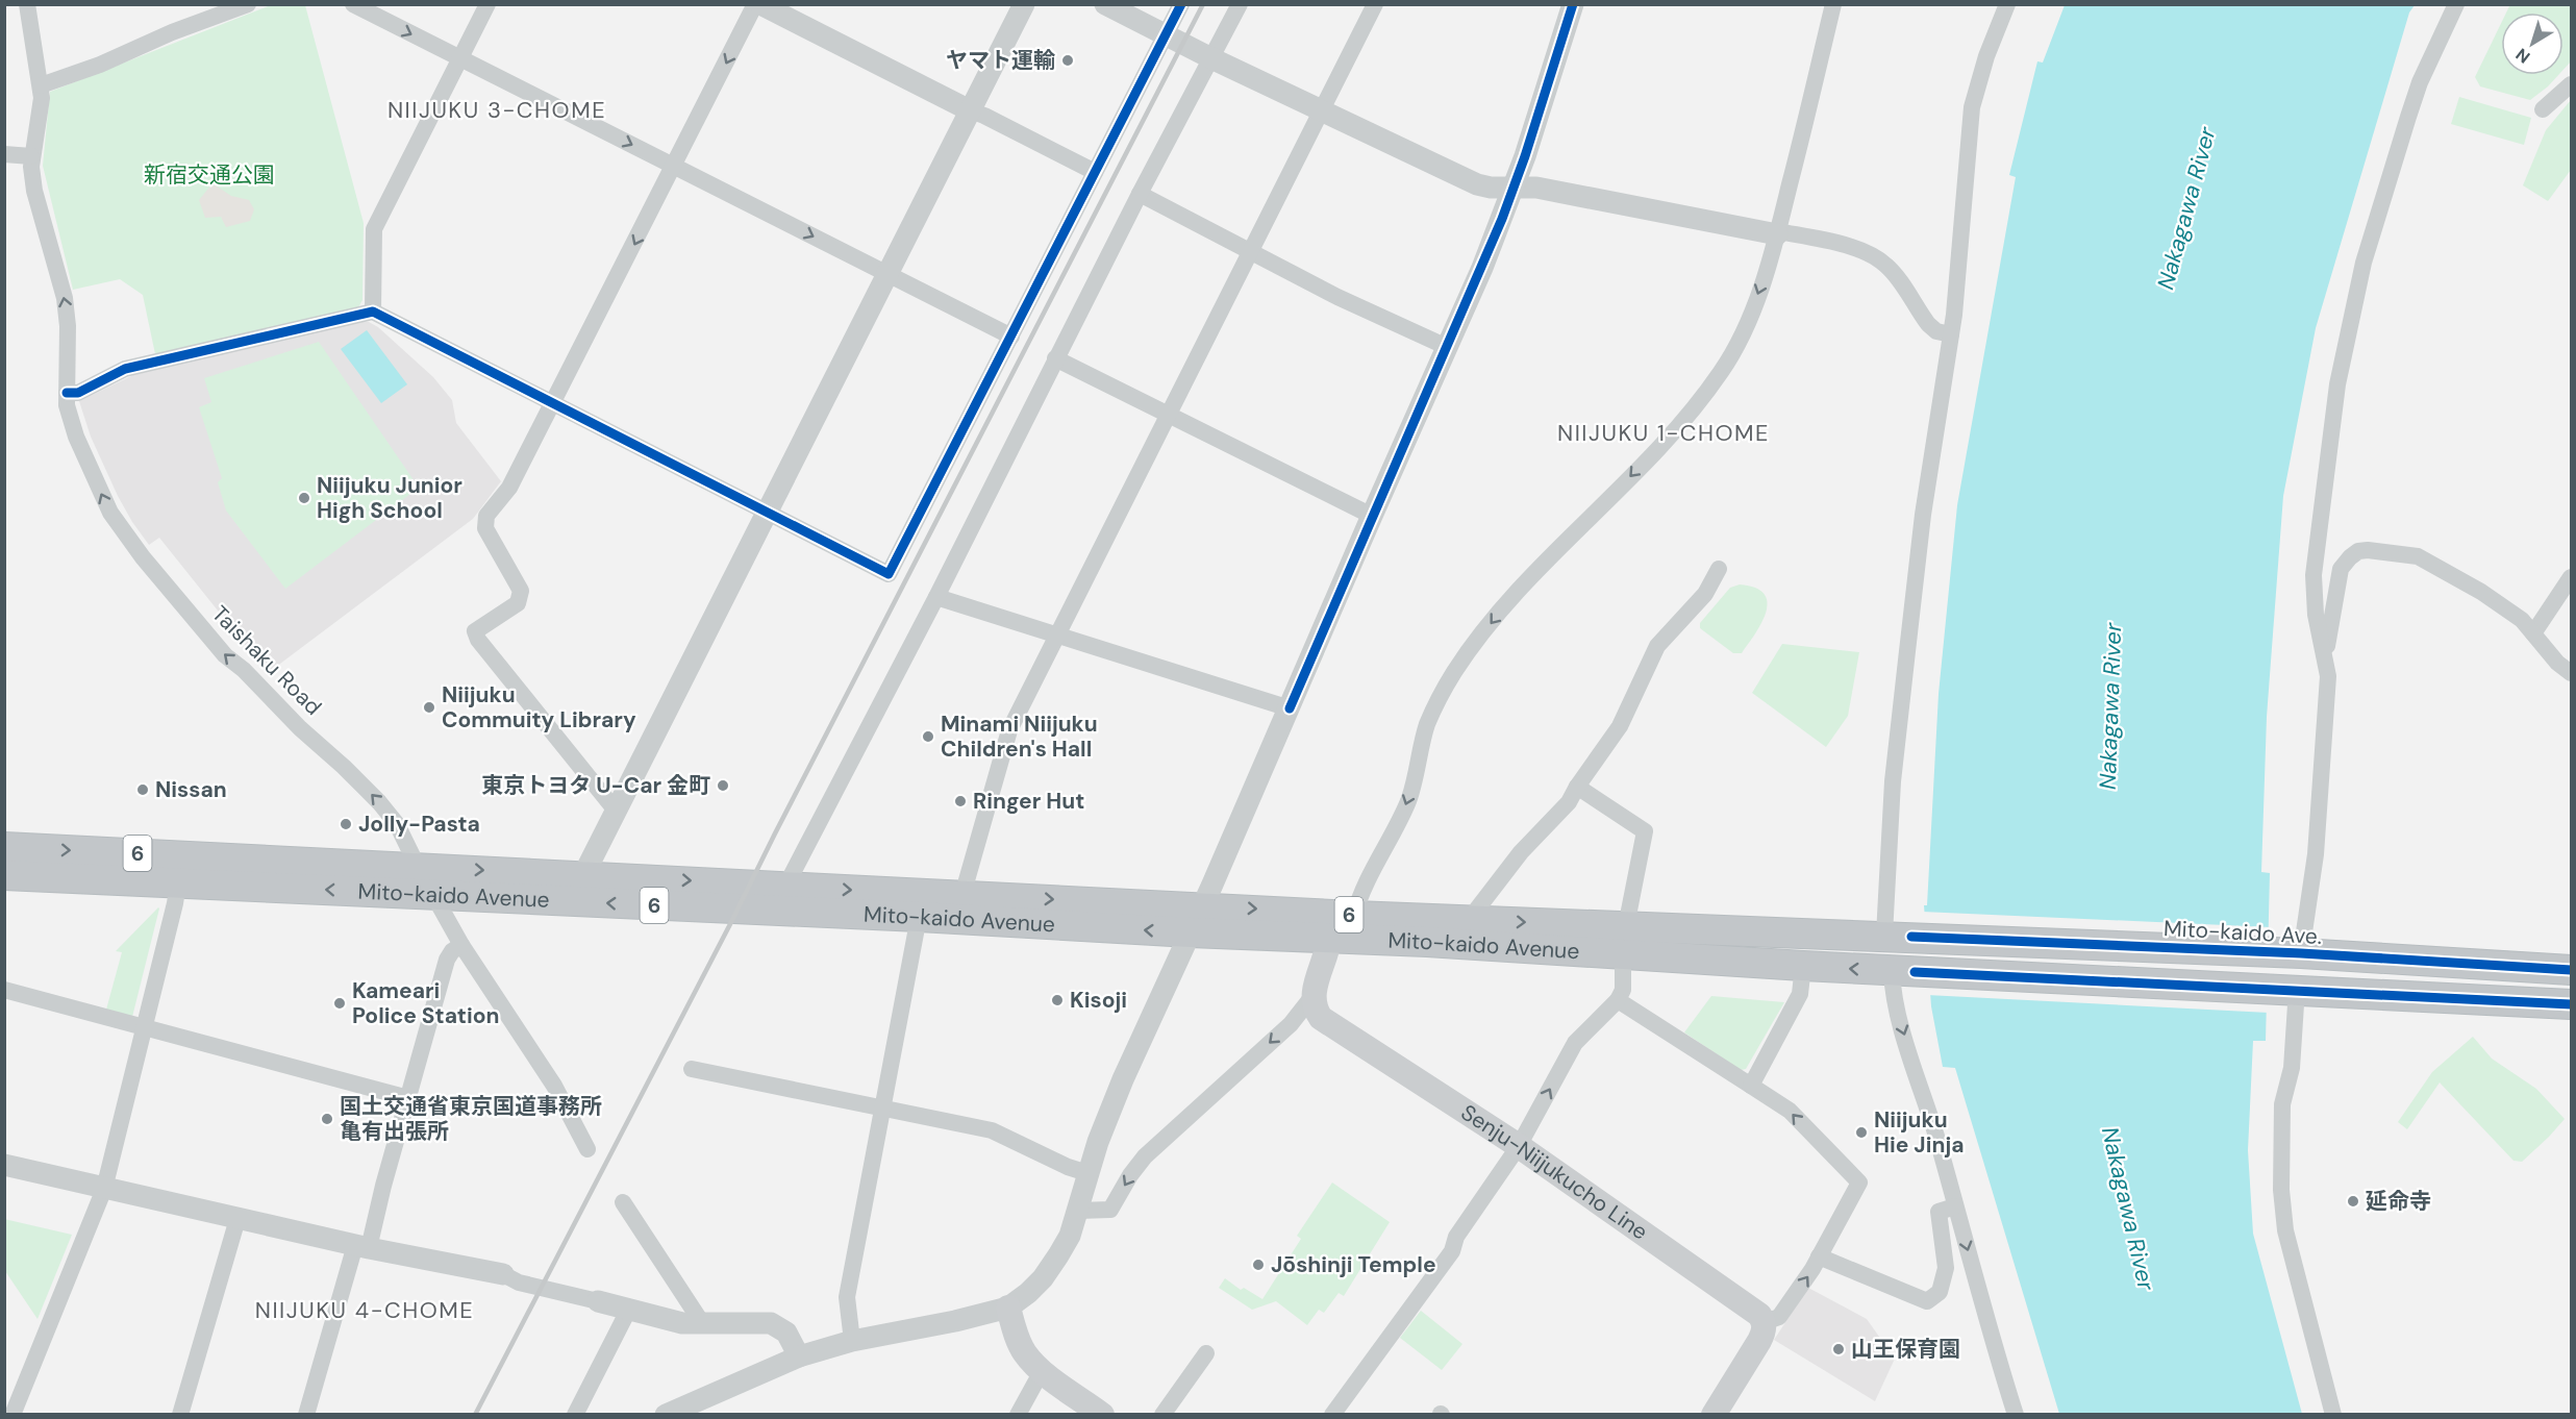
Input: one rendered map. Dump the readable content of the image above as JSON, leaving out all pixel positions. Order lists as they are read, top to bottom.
{
  "streets": {
    "highway": ["6", "Mito-kaido Avenue", "Mito-kaido Ave."],
    "main road": ["Senju-Niijukucho Line"],
    "street": ["Taishaku Road"]
  },
  "crossings": [
    ["Taishaku Road", "Mito-kaido Avenue"],
    ["6", "Mito-kaido Avenue"],
    ["Mito-kaido Avenue", "Mito-kaido Ave."]
  ],
  "one_way": ["Taishaku Road"],
  "districts": ["NIIJUKU 3-CHOME", "NIIJUKU 1-CHOME", "NIIJUKU 4-CHOME"],
  "water": ["Nakagawa River"],
  "parks": ["新宿交通公園"],
  "places": [
    "ヤマト運輸",
    "Niijuku Junior High School",
    "Niijuku Commuity Library",
    "Minami Niijuku Children's Hall",
    "東京トヨタ U-Car 金町",
    "Nissan",
    "Ringer Hut",
    "Jolly-Pasta",
    "Kisoji",
    "Kameari Police Station",
    "国土交通省東京国道事務所 亀有出張所",
    "Niijuku Hie Jinja",
    "延命寺",
    "Jōshinji Temple",
    "山王保育園"
  ],
  "north": "bottom left"
}
